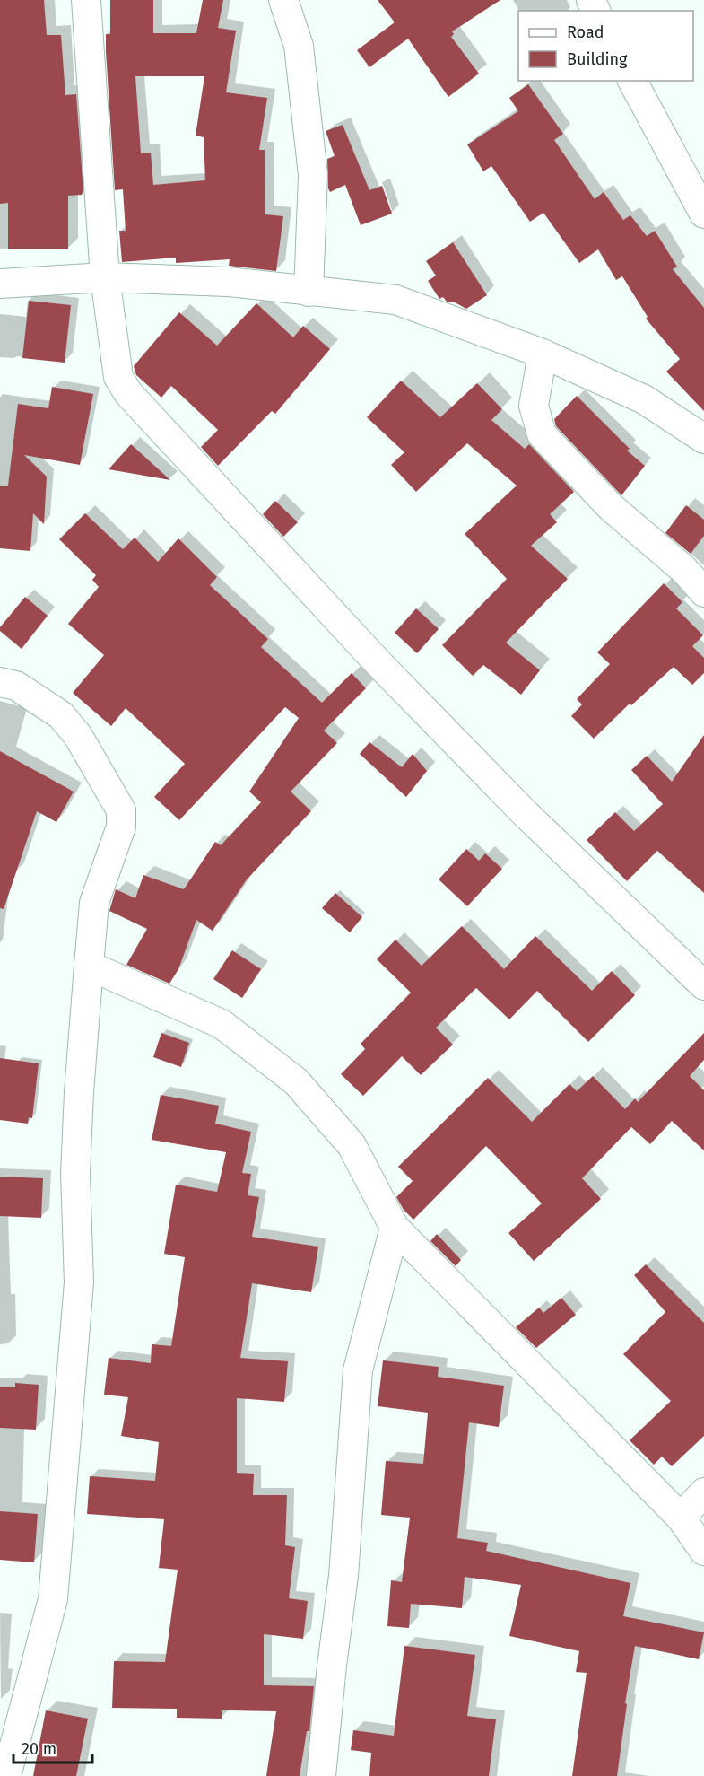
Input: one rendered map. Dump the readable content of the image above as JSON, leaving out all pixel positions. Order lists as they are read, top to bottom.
{
  "legend": ["Road", "Building"],
  "scale_bar": "20 m"
}
